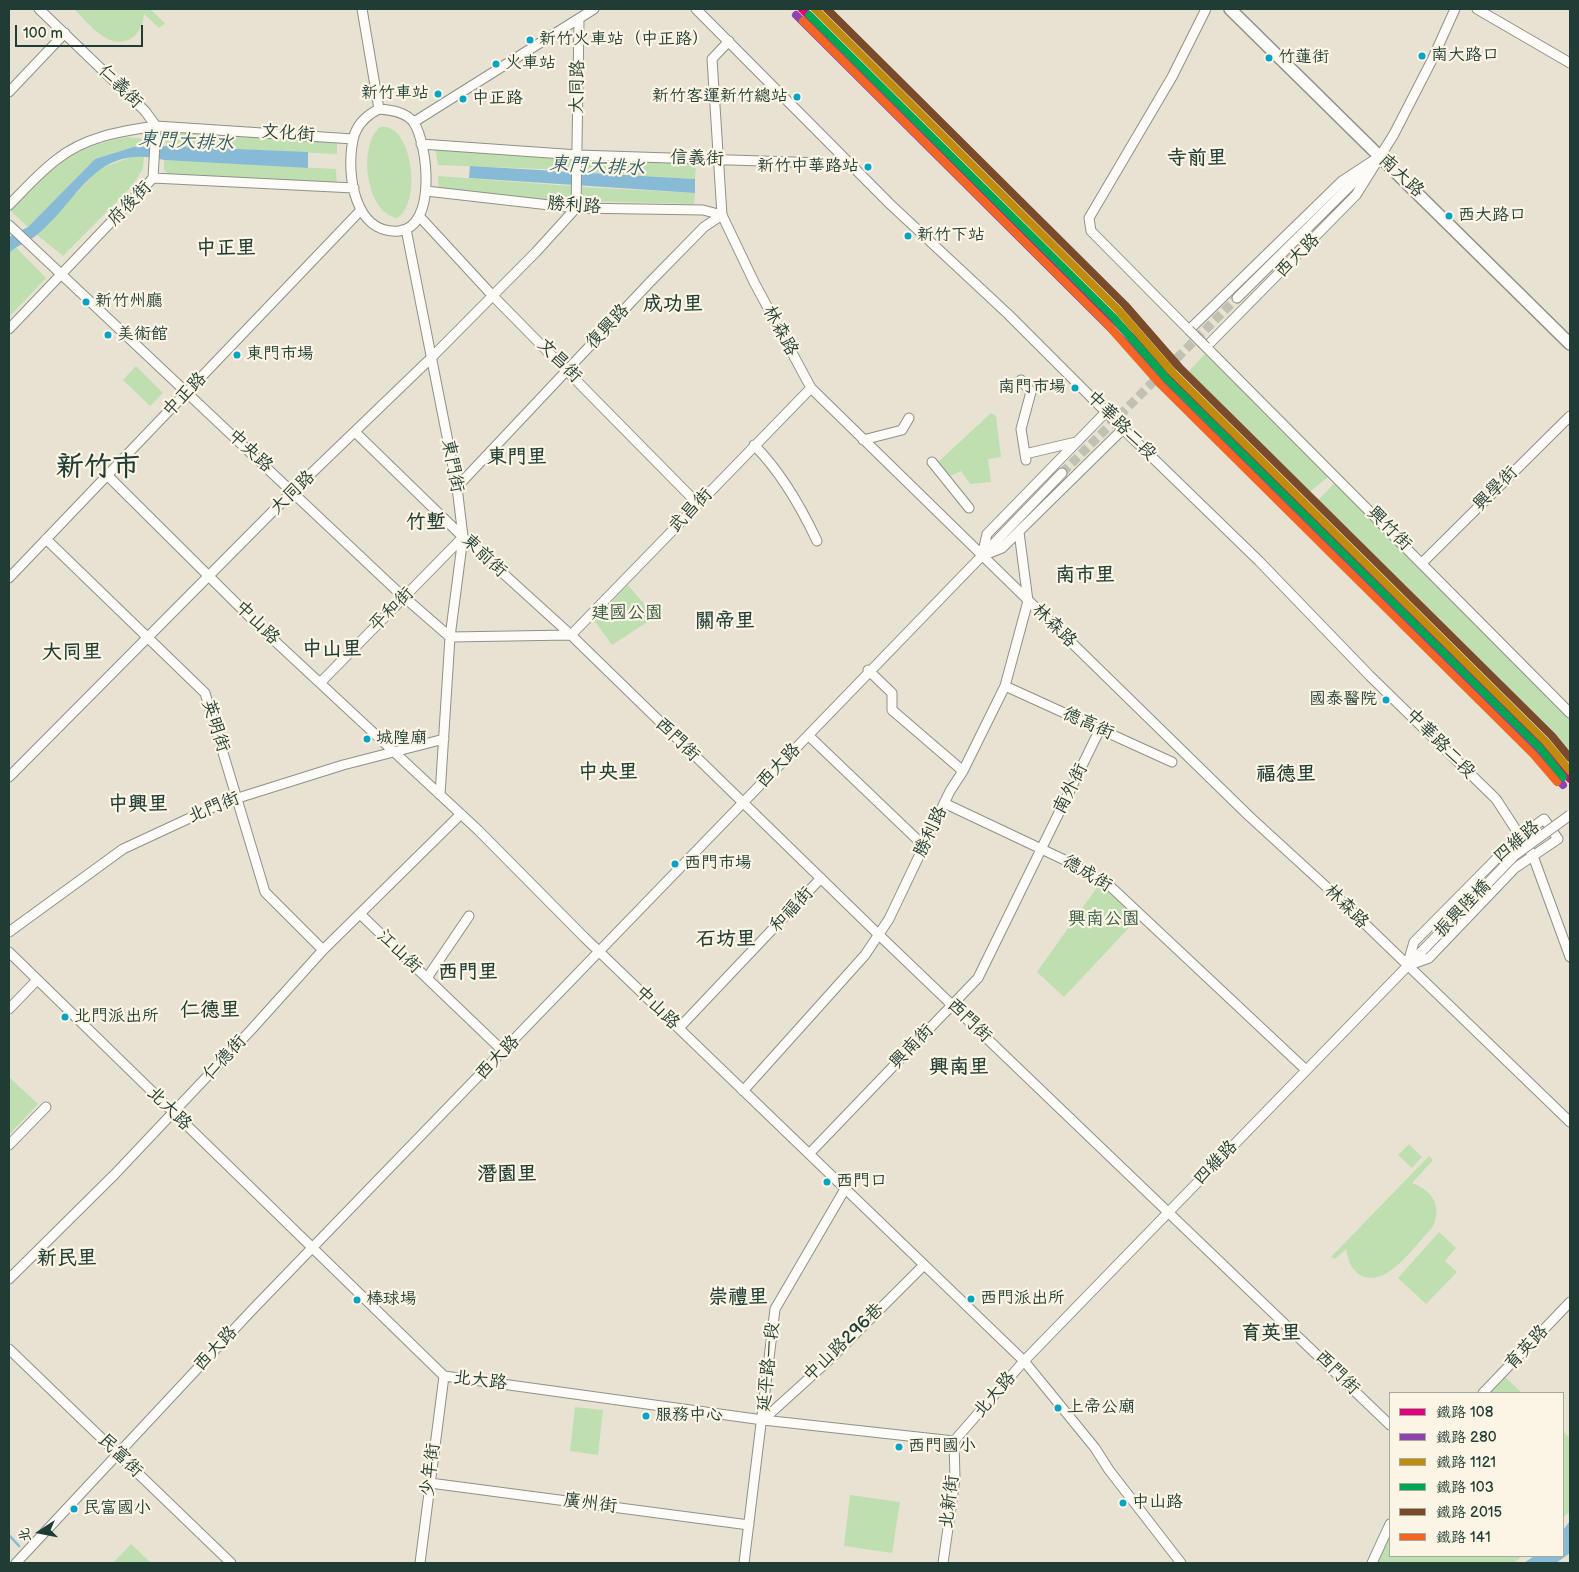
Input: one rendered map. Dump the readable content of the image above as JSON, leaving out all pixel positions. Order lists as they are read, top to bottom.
{
  "streets": {
    "main road": ["南大路"],
    "street": [
      "仁義街",
      "大同路",
      "文化街",
      "信義街",
      "府後街",
      "勝利路",
      "西大路",
      "復興路",
      "林森路",
      "文昌街",
      "中正路",
      "中華路二段",
      "中央路",
      "東門街",
      "興學街",
      "武昌街",
      "興竹街",
      "東前街",
      "平和街",
      "中山路",
      "德高街",
      "英明街",
      "西門街",
      "南外街",
      "北門街",
      "四維路",
      "德成街",
      "振興陸橋",
      "和福街",
      "江山街",
      "興南街",
      "仁德街",
      "北大路",
      "中山路296巷",
      "育英路",
      "延平路一段",
      "民富街",
      "少年街",
      "北新街",
      "廣州街"
    ]
  },
  "crossings": [
    ["仁義街", "文化街"],
    ["大同路", "信義街"],
    ["大同路", "勝利路"],
    ["大同路", "文昌街"],
    ["大同路", "中央路"],
    ["大同路", "東門街"],
    ["大同路", "東前街"],
    ["大同路", "中山路"],
    ["大同路", "英明街"],
    ["文化街", "信義街"],
    ["文化街", "府後街"],
    ["文化街", "勝利路"],
    ["文化街", "文昌街"],
    ["文化街", "中正路"],
    ["文化街", "東門街"],
    ["信義街", "府後街"],
    ["信義街", "勝利路"],
    ["信義街", "林森路"],
    ["信義街", "文昌街"],
    ["信義街", "中正路"],
    ["信義街", "中華路二段"],
    ["信義街", "東門街"],
    ["南大路", "西大路"],
    ["府後街", "勝利路"],
    ["府後街", "文昌街"],
    ["府後街", "中正路"],
    ["府後街", "中央路"],
    ["府後街", "東門街"],
    ["勝利路", "西大路"],
    ["勝利路", "復興路"],
    ["勝利路", "林森路"],
    ["勝利路", "文昌街"],
    ["勝利路", "中正路"],
    ["勝利路", "東門街"],
    ["勝利路", "中山路"],
    ["勝利路", "德高街"],
    ["勝利路", "西門街"],
    ["勝利路", "德成街"],
    ["西大路", "林森路"],
    ["西大路", "中華路二段"],
    ["西大路", "興竹街"],
    ["西大路", "中山路"],
    ["西大路", "西門街"],
    ["西大路", "江山街"],
    ["西大路", "北大路"],
    ["西大路", "民富街"],
    ["復興路", "林森路"],
    ["復興路", "文昌街"],
    ["復興路", "東門街"],
    ["林森路", "中華路二段"],
    ["林森路", "武昌街"],
    ["林森路", "四維路"],
    ["文昌街", "中正路"],
    ["文昌街", "東門街"],
    ["文昌街", "武昌街"],
    ["中正路", "中央路"],
    ["中正路", "東門街"],
    ["中正路", "中山路"],
    ["中正路", "英明街"],
    ["中華路二段", "四維路"],
    ["中央路", "東門街"],
    ["中央路", "平和街"],
    ["東門街", "東前街"],
    ["東門街", "平和街"],
    ["東門街", "中山路"],
    ["東門街", "北門街"],
    ["興學街", "興竹街"],
    ["武昌街", "東前街"],
    ["武昌街", "西門街"],
    ["東前街", "平和街"],
    ["東前街", "西門街"],
    ["平和街", "中山路"],
    ["中山路", "北門街"],
    ["中山路", "四維路"],
    ["中山路", "和福街"],
    ["中山路", "興南街"],
    ["中山路", "仁德街"],
    ["中山路", "北大路"],
    ["中山路", "中山路296巷"],
    ["中山路", "延平路一段"],
    ["德高街", "南外街"],
    ["英明街", "北門街"],
    ["英明街", "仁德街"],
    ["西門街", "四維路"],
    ["西門街", "和福街"],
    ["西門街", "興南街"],
    ["南外街", "德成街"],
    ["南外街", "興南街"],
    ["四維路", "德成街"],
    ["四維路", "振興陸橋"],
    ["四維路", "北大路"],
    ["德成街", "興南街"],
    ["江山街", "仁德街"],
    ["仁德街", "北大路"],
    ["北大路", "中山路296巷"],
    ["北大路", "延平路一段"],
    ["北大路", "少年街"],
    ["北大路", "北新街"],
    ["中山路296巷", "延平路一段"],
    ["延平路一段", "廣州街"],
    ["少年街", "廣州街"]
  ],
  "districts": [
    "寺前里",
    "中正里",
    "成功里",
    "東門里",
    "新竹市",
    "竹塹",
    "南市里",
    "關帝里",
    "中山里",
    "大同里",
    "中央里",
    "福德里",
    "中興里",
    "石坊里",
    "西門里",
    "仁德里",
    "興南里",
    "潛園里",
    "新民里",
    "崇禮里",
    "育英里"
  ],
  "water": ["東門大排水"],
  "parks": ["建國公園", "興南公園"],
  "places": [
    "新竹火車站（中正路）",
    "南大路口",
    "竹蓮街",
    "火車站",
    "新竹車站",
    "新竹客運新竹總站",
    "中正路",
    "新竹中華路站",
    "西大路口",
    "新竹下站",
    "新竹州廳",
    "美術館",
    "東門市場",
    "南門市場",
    "國泰醫院",
    "城隍廟",
    "西門市場",
    "北門派出所",
    "西門口",
    "西門派出所",
    "棒球場",
    "上帝公廟",
    "服務中心",
    "西門國小",
    "中山路",
    "民富國小"
  ],
  "lines": [
    "rail line 108",
    "rail line 1121",
    "rail line 2015",
    "rail line 280",
    "rail line 103",
    "rail line 141"
  ],
  "legend": [
    "鐵路 108",
    "鐵路 280",
    "鐵路 1121",
    "鐵路 103",
    "鐵路 2015",
    "鐵路 141"
  ],
  "scale_bar": "100 m",
  "north": "left"
}
